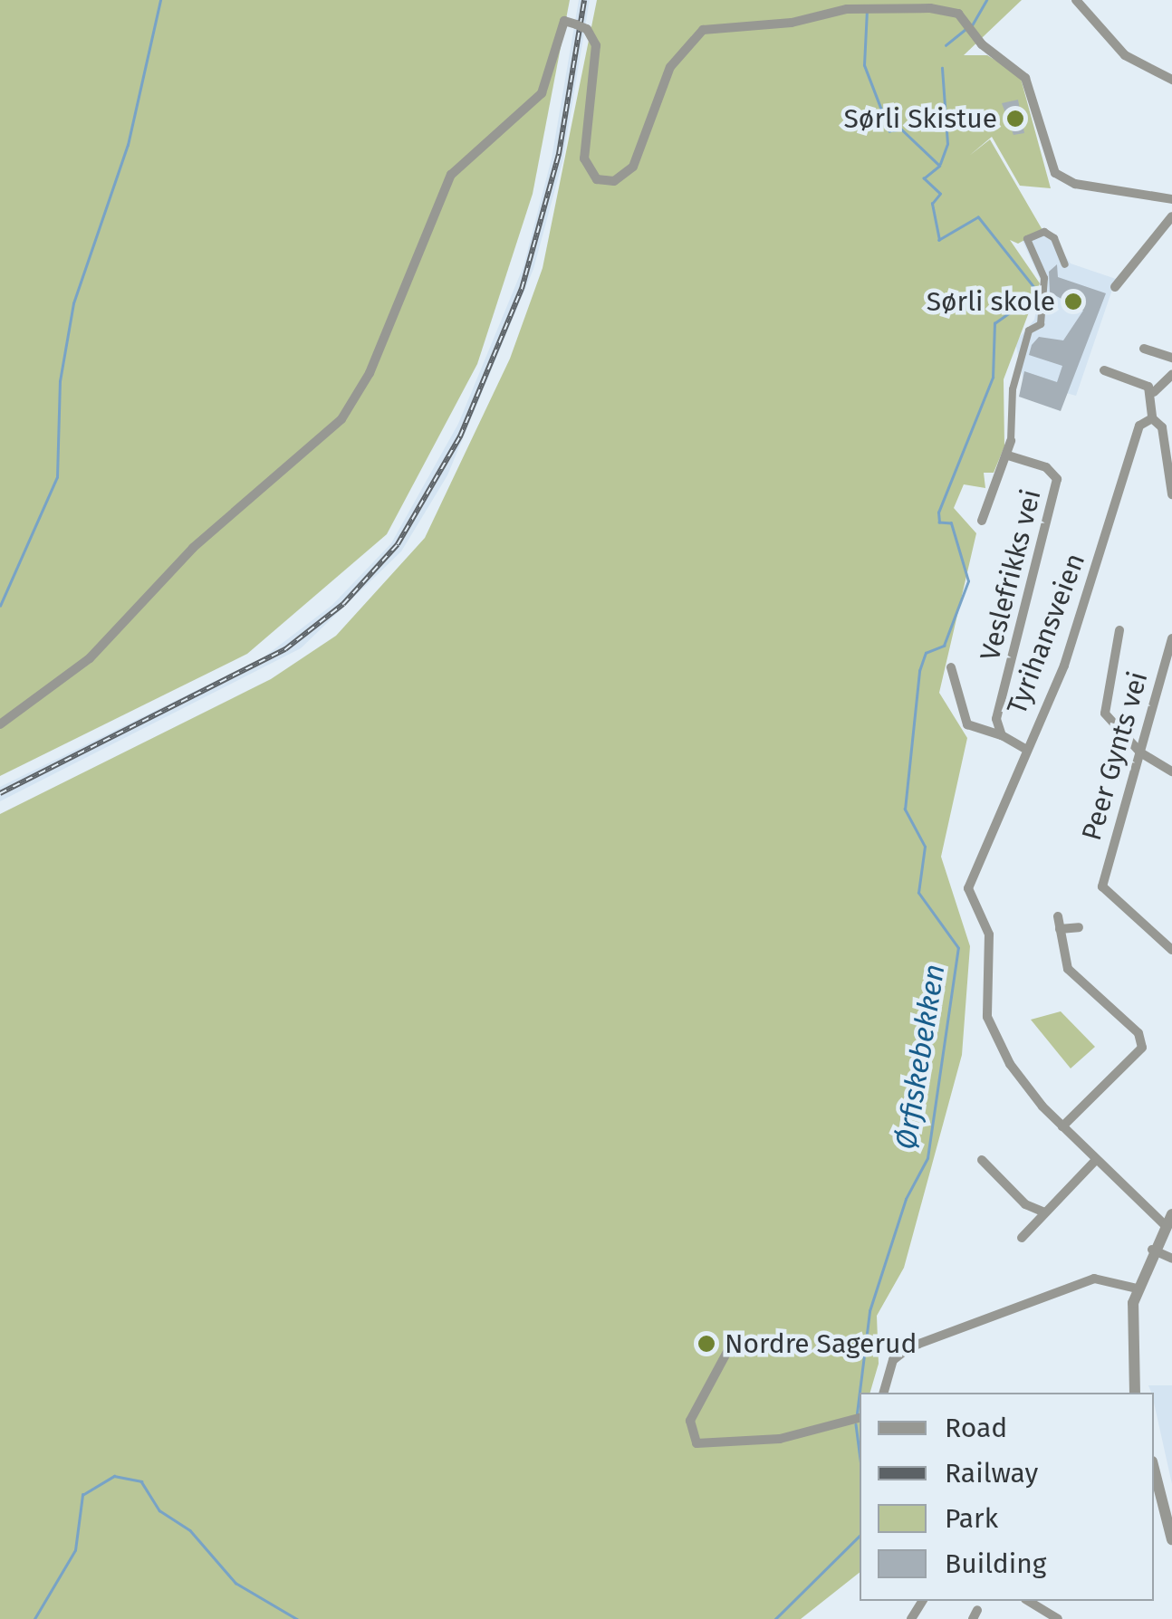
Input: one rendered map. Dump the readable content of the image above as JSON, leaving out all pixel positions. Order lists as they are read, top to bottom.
{
  "streets": {
    "street": ["Veslefrikks vei", "Tyrihansveien", "Peer Gynts vei"]
  },
  "crossings": [
    ["Veslefrikks vei", "Tyrihansveien"]
  ],
  "water": ["Ørfiskebekken"],
  "places": ["Sørli Skistue", "Sørli skole", "Nordre Sagerud"],
  "legend": [
    "Road",
    "Railway",
    "Park",
    "Building"
  ]
}
